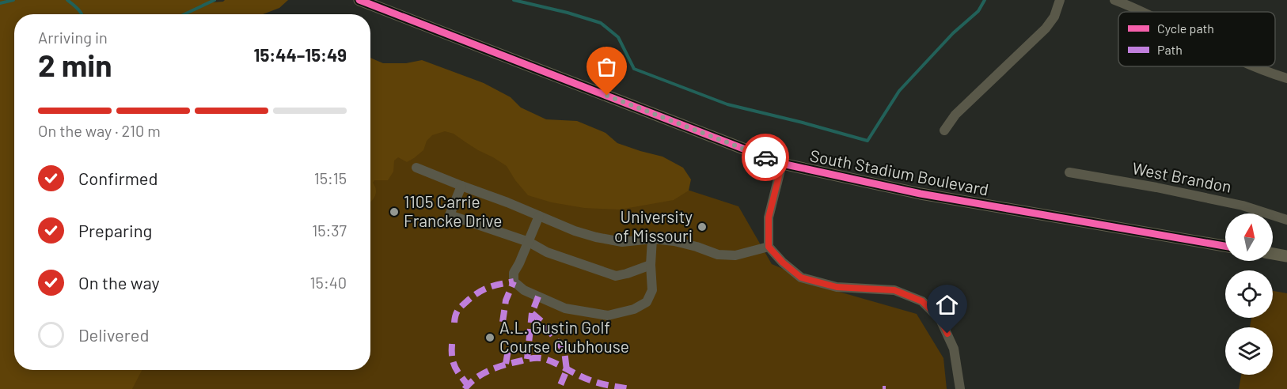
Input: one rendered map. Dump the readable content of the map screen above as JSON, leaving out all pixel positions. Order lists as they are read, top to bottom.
{
  "streets": {
    "main road": ["South Stadium Boulevard"],
    "street": ["West Brandon"]
  },
  "places": ["1105 Carrie Francke Drive", "University of Missouri", "A.L. Gustin Golf Course Clubhouse"],
  "legend": ["Cycle path", "Path"],
  "north": "top",
  "page": {
    "heading": ["2 min", "Arriving in", "15:44–15:49"],
    "bar": "On the way · 210 m",
    "list": [
      ["Confirmed", "15:15"],
      ["Preparing", "15:37"],
      ["On the way", "15:40"],
      "Delivered"
    ]
  }
}
